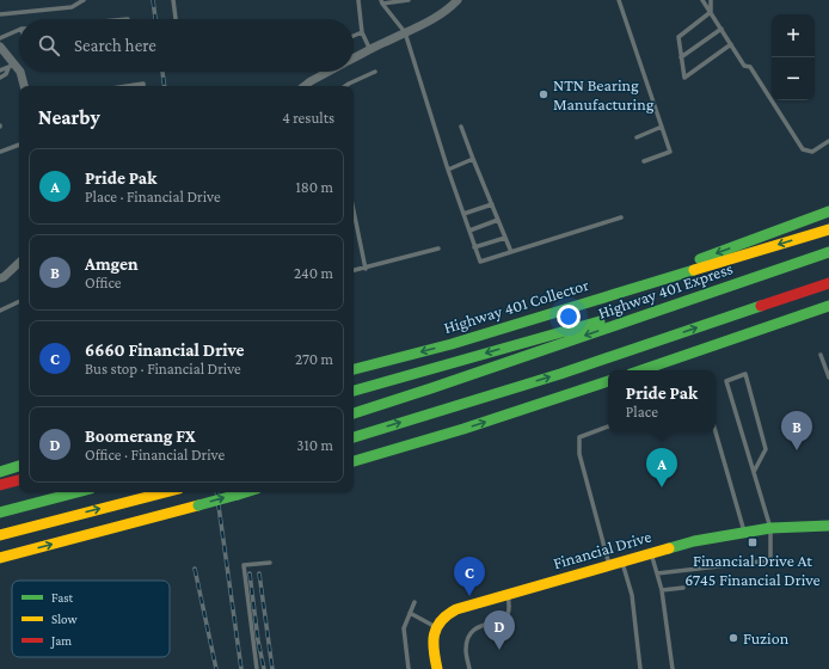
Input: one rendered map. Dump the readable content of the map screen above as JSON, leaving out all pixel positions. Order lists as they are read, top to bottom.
{
  "streets": {
    "main road": ["Highway 401 Express", "Highway 401 Collector", "Financial Drive"]
  },
  "places": {
    "other": ["NTN Bearing Manufacturing", "Fuzion"],
    "transit": ["Financial Drive At 6745 Financial Drive"]
  },
  "legend": ["Fast", "Slow", "Jam"],
  "page": {
    "map_buttons": ["+", "−"],
    "search": "Search here",
    "heading": ["Nearby", "4 results"],
    "list": [
      {
        "mark": "A",
        "name": "Pride Pak",
        "note": "Place · Financial Drive",
        "value": "180 m"
      },
      {
        "mark": "B",
        "name": "Amgen",
        "note": "Office",
        "value": "240 m"
      },
      {
        "mark": "C",
        "name": "6660 Financial Drive",
        "note": "Bus stop · Financial Drive",
        "value": "270 m"
      },
      {
        "mark": "D",
        "name": "Boomerang FX",
        "note": "Office · Financial Drive",
        "value": "310 m"
      }
    ],
    "popup": ["Pride Pak", "Place"],
    "pins": [
      "B",
      "A",
      "C",
      "D"
    ]
  }
}
